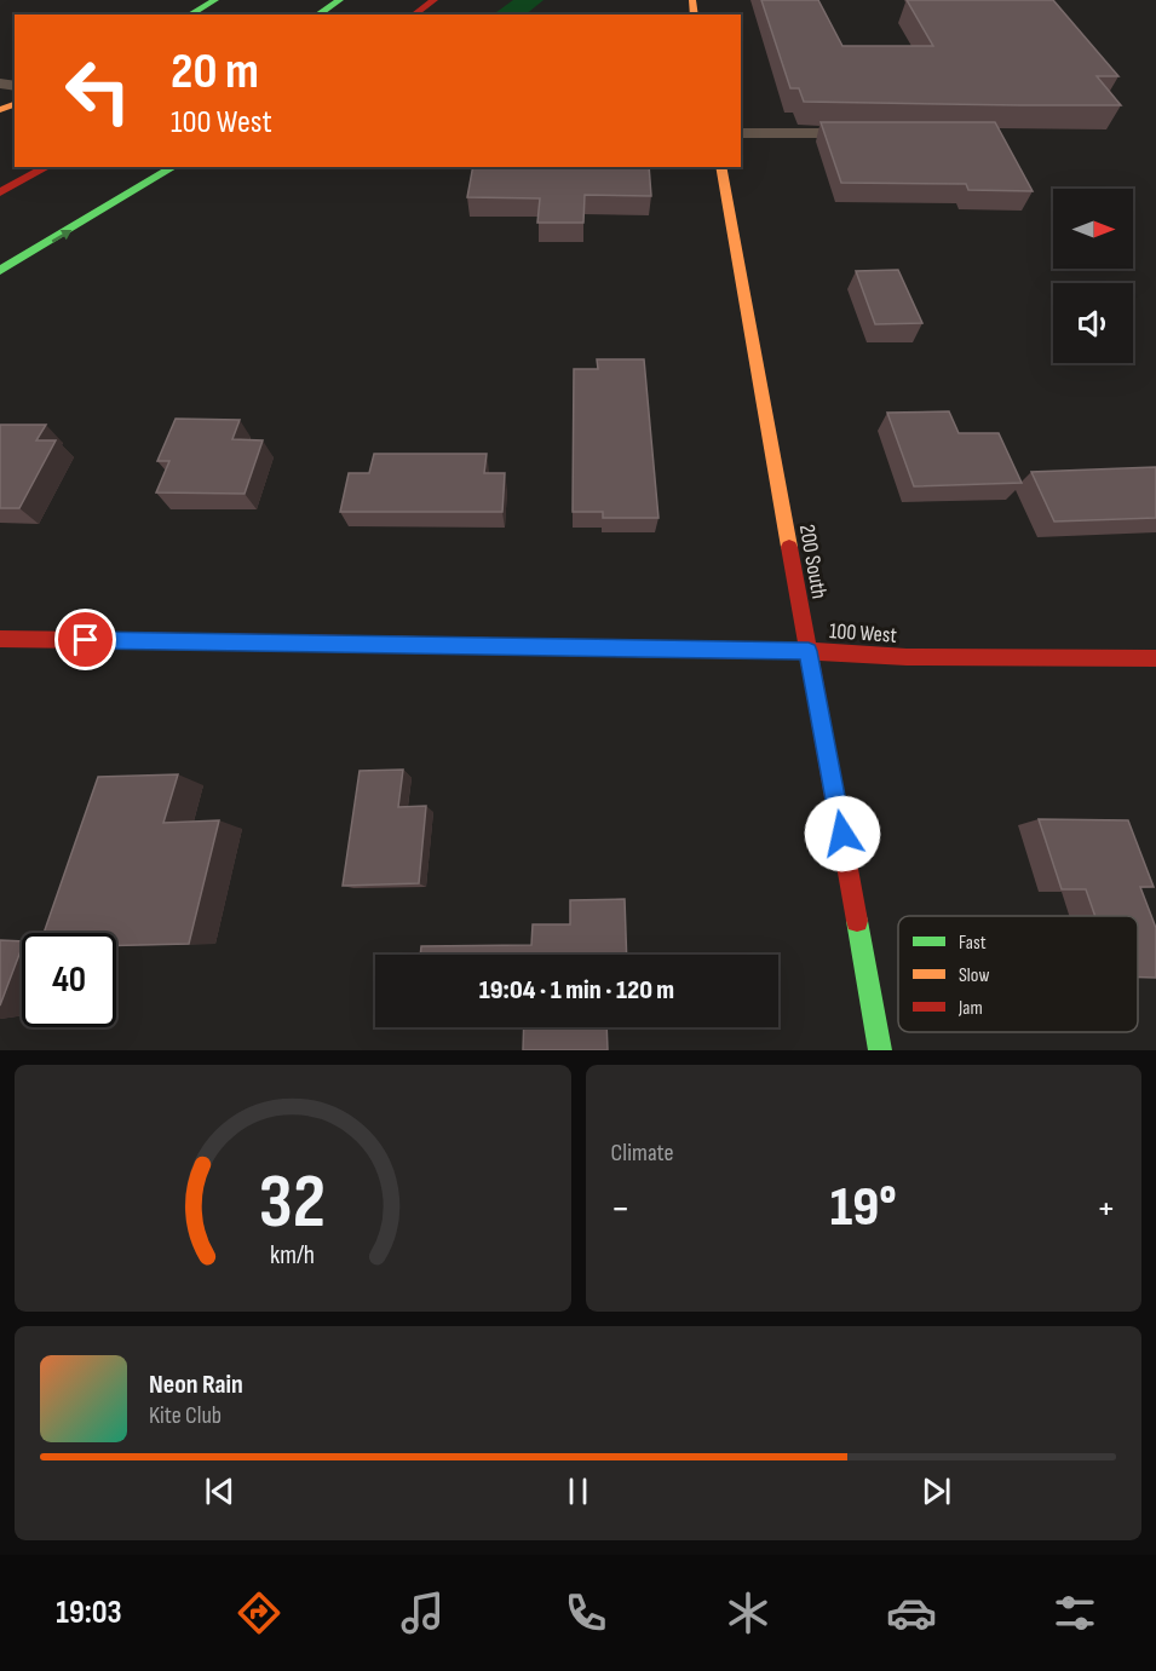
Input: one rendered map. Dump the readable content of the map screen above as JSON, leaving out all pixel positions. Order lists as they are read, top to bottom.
{
  "streets": {
    "main road": ["200 South", "100 West"]
  },
  "crossings": [
    ["200 South", "100 West"]
  ],
  "legend": ["Fast", "Slow", "Jam"],
  "north": "right",
  "page": {
    "turn": ["20 m", "100 West"],
    "limit": "40",
    "trip": "19:04 · 1 min · 120 m",
    "tile": "Climate",
    "heat": ["−", "19°", "+"],
    "song": ["Neon Rain", "Kite Club"],
    "tabs": "19:03",
    "gauge": ["32", "km/h"]
  }
}
